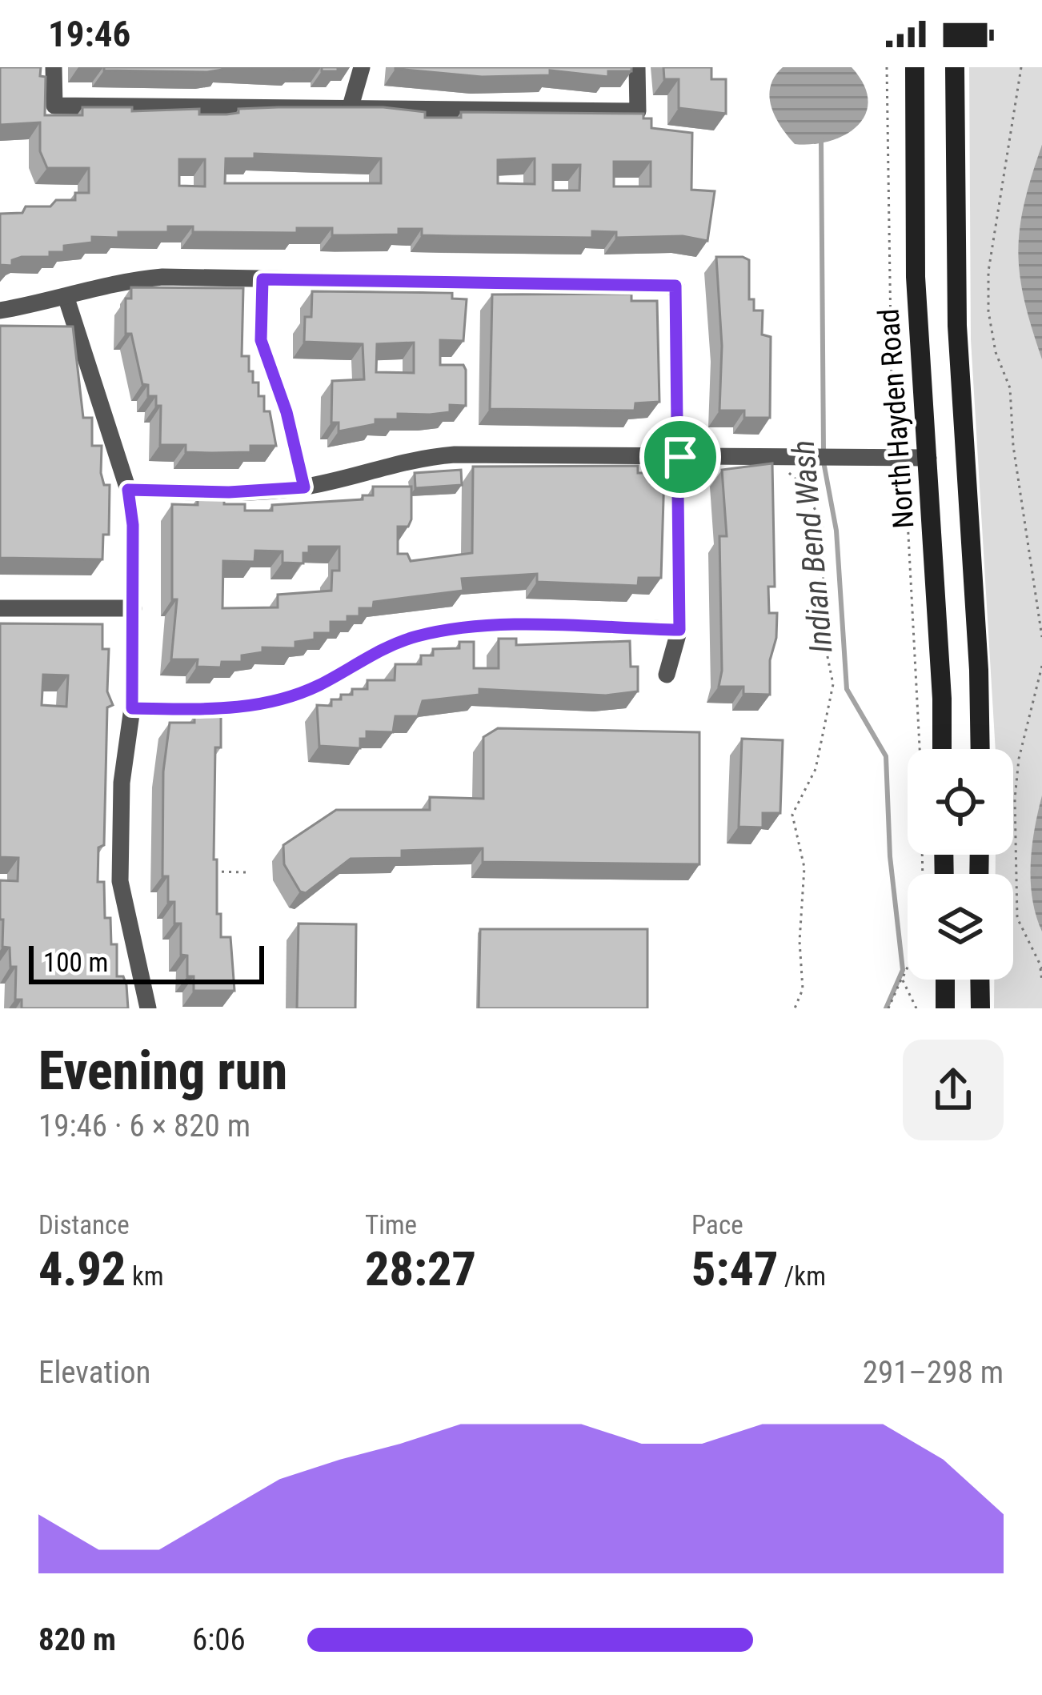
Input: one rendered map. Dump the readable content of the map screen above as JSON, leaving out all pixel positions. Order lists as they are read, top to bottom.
{
  "streets": {
    "main road": ["North Hayden Road"]
  },
  "water": ["Indian Bend Wash"],
  "scale_bar": "100 m",
  "page": {
    "status": "19:46",
    "scale": "100 m",
    "heading": ["Evening run", "19:46 · 6 × 820 m"],
    "stats": [
      ["Distance", "4.92 km"],
      ["Time", "28:27"],
      ["Pace", "5:47 /km"]
    ],
    "chart": ["Elevation", "291–298 m"],
    "list": [
      {
        "name": "820 m",
        "note": "6:06"
      }
    ]
  }
}
